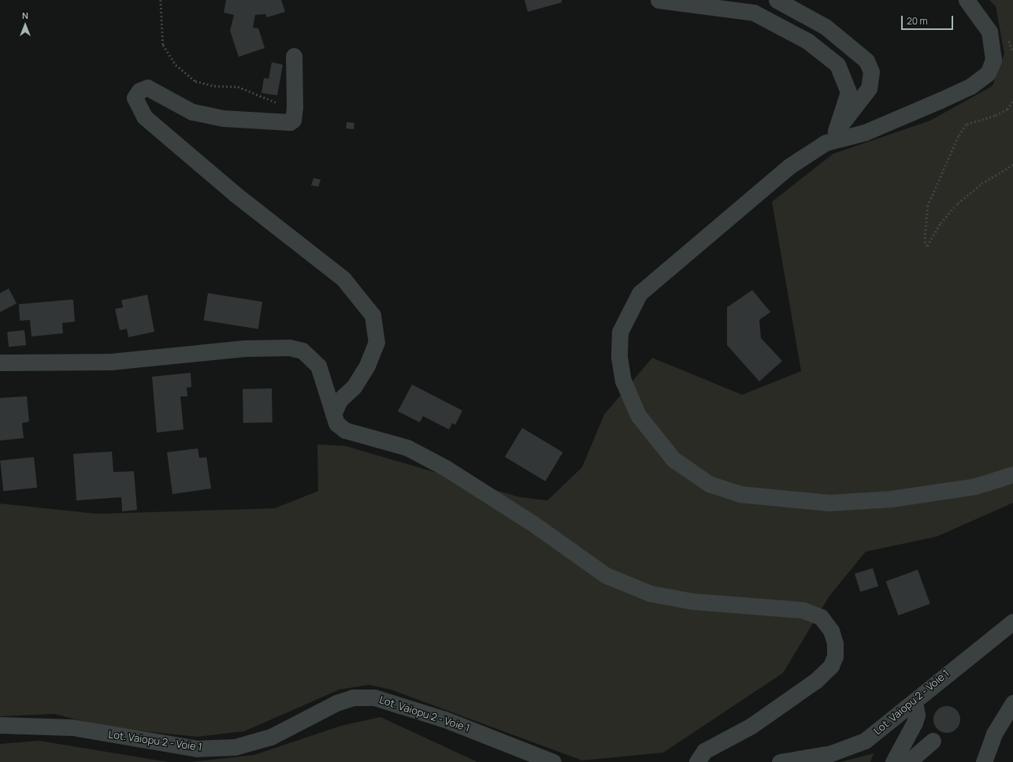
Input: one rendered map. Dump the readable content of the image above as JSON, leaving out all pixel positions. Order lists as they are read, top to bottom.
{
  "streets": {
    "street": ["Lot. Vaiopu 2 - Voie 1"]
  },
  "scale_bar": "20 m",
  "north": "top"
}
